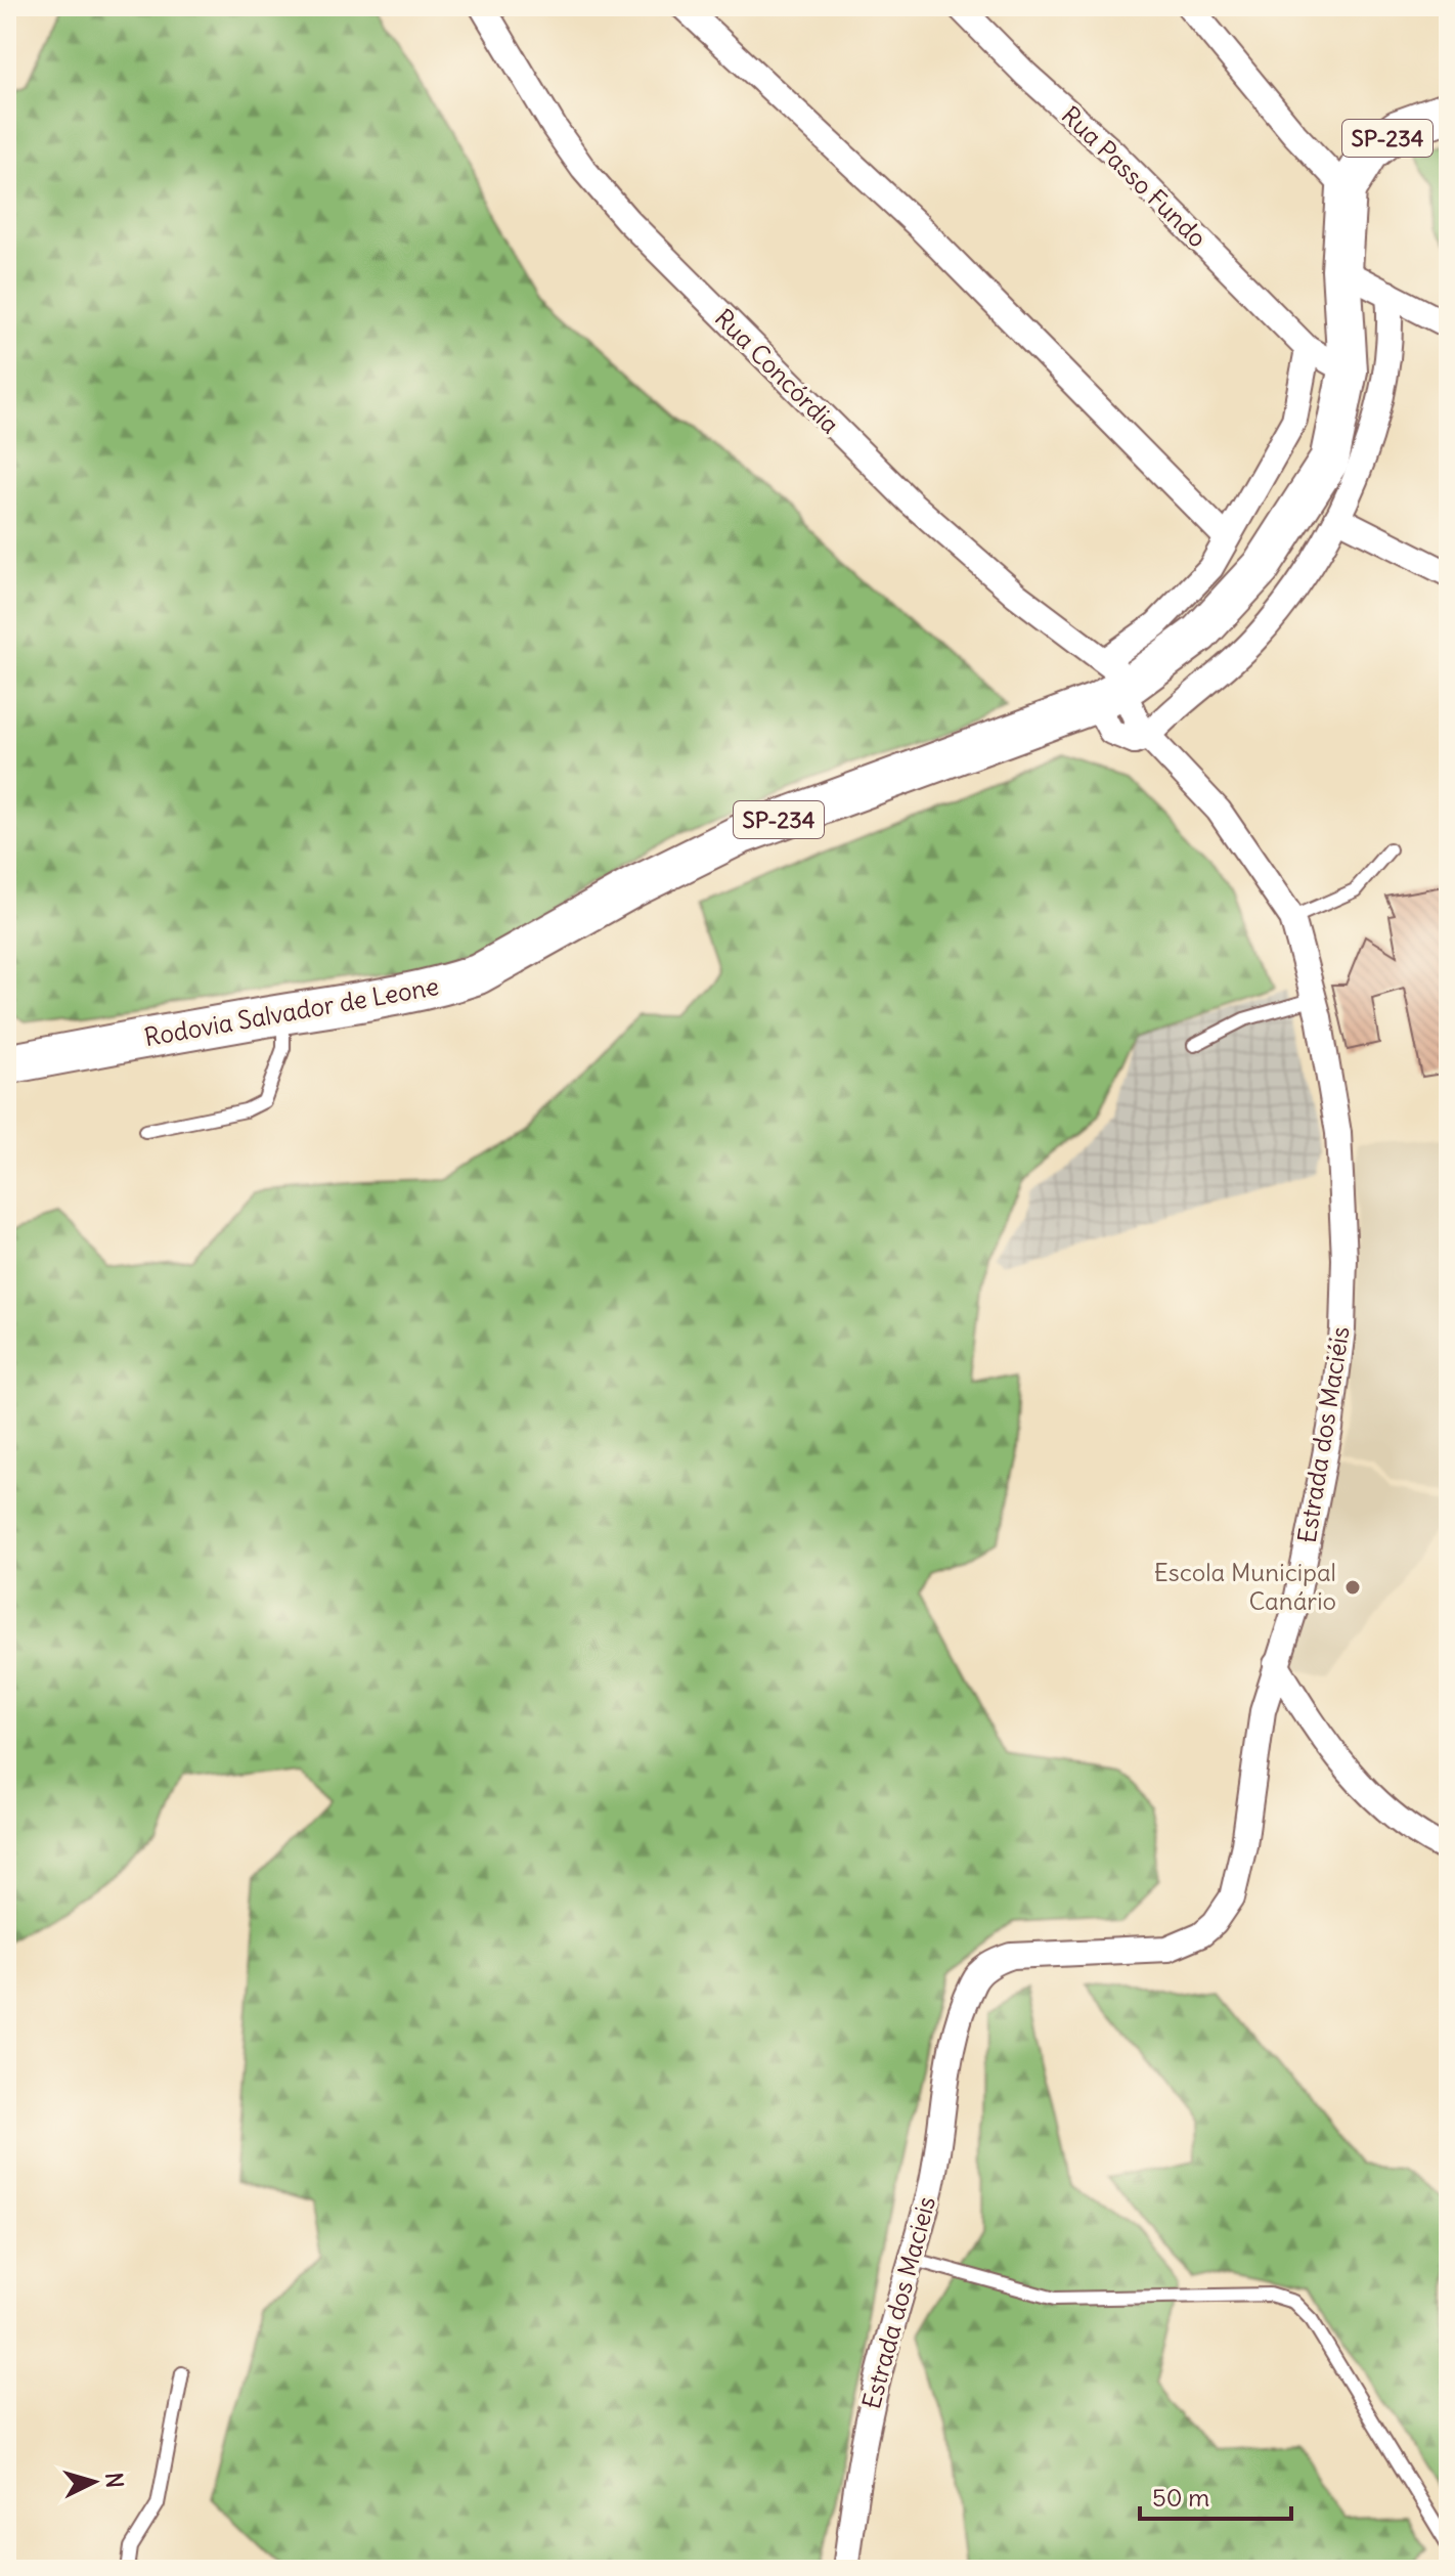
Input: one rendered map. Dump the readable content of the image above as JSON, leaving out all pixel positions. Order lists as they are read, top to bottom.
{
  "streets": {
    "main road": ["SP-234", "Rodovia Salvador de Leone"],
    "street": [
      "Rua Passo Fundo",
      "Rua Concórdia",
      "Estrada dos Maciéis",
      "Estrada dos Macieis"
    ]
  },
  "crossings": [
    ["Rua Passo Fundo", "Rodovia Salvador de Leone"],
    ["Rua Concórdia", "Rodovia Salvador de Leone"],
    ["Rua Concórdia", "Estrada dos Maciéis"],
    ["Rodovia Salvador de Leone", "Estrada dos Maciéis"],
    ["Estrada dos Maciéis", "Estrada dos Macieis"]
  ],
  "places": ["Escola Municipal Canário"],
  "scale_bar": "50 m",
  "north": "right"
}
